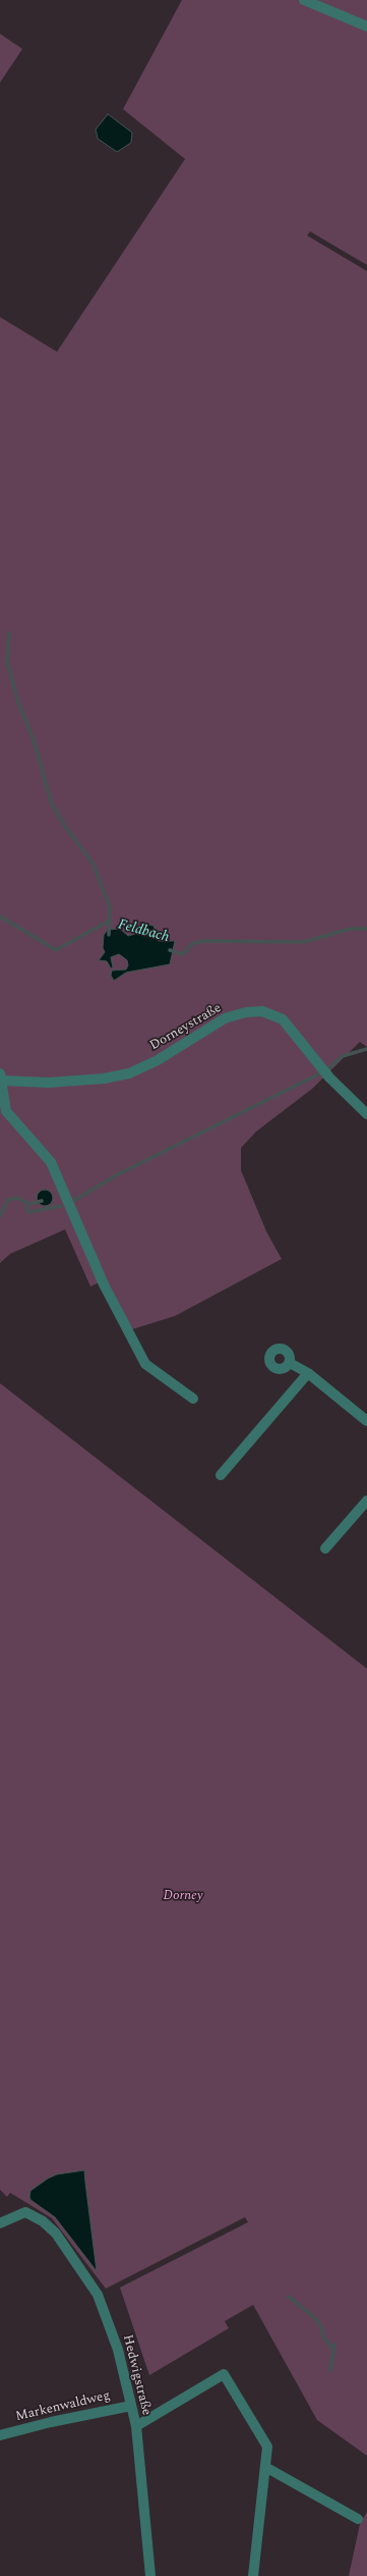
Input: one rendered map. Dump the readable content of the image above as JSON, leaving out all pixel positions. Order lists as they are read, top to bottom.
{
  "streets": {
    "street": ["Dorneystraße", "Hedwigstraße", "Markenwaldweg"]
  },
  "crossings": [
    ["Hedwigstraße", "Markenwaldweg"]
  ],
  "water": ["Feldbach"],
  "parks": ["Dorney"]
}
